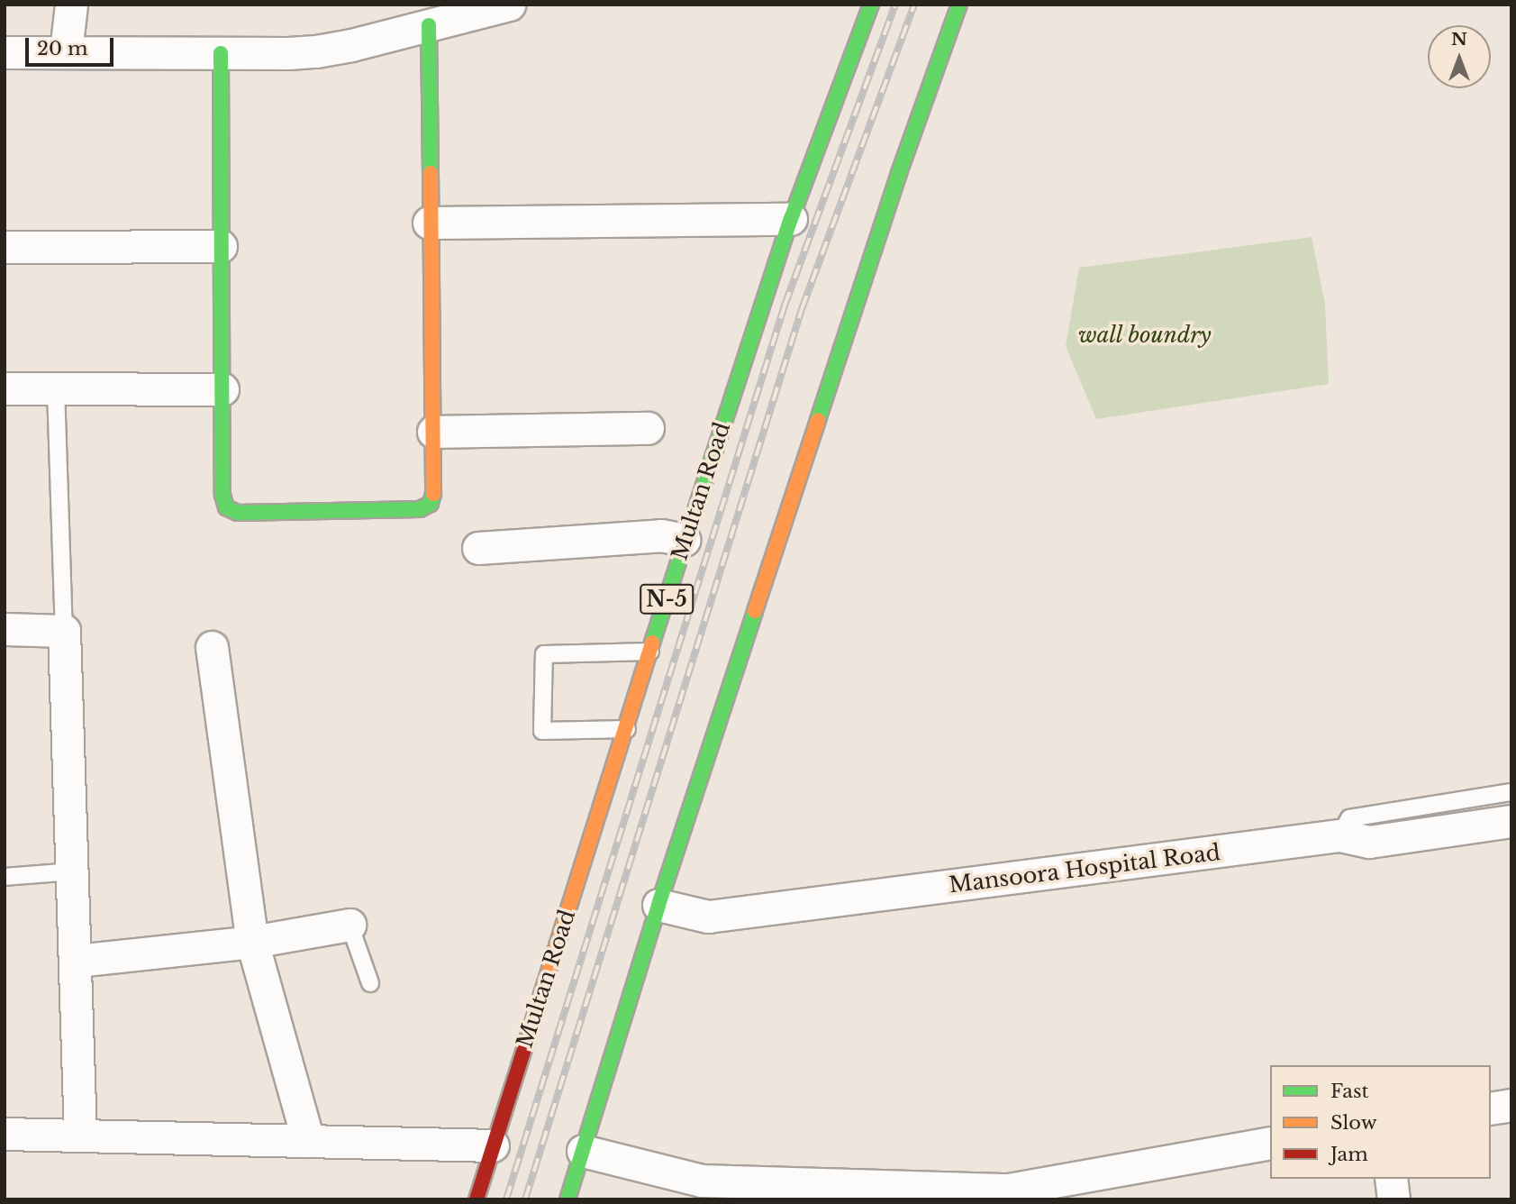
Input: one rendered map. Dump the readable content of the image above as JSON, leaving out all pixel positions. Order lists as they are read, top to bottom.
{
  "streets": {
    "main road": ["Multan Road", "N-5"],
    "street": ["Mansoora Hospital Road"]
  },
  "parks": ["wall boundry"],
  "legend": ["Fast", "Slow", "Jam"],
  "scale_bar": "20 m",
  "north": "top"
}
